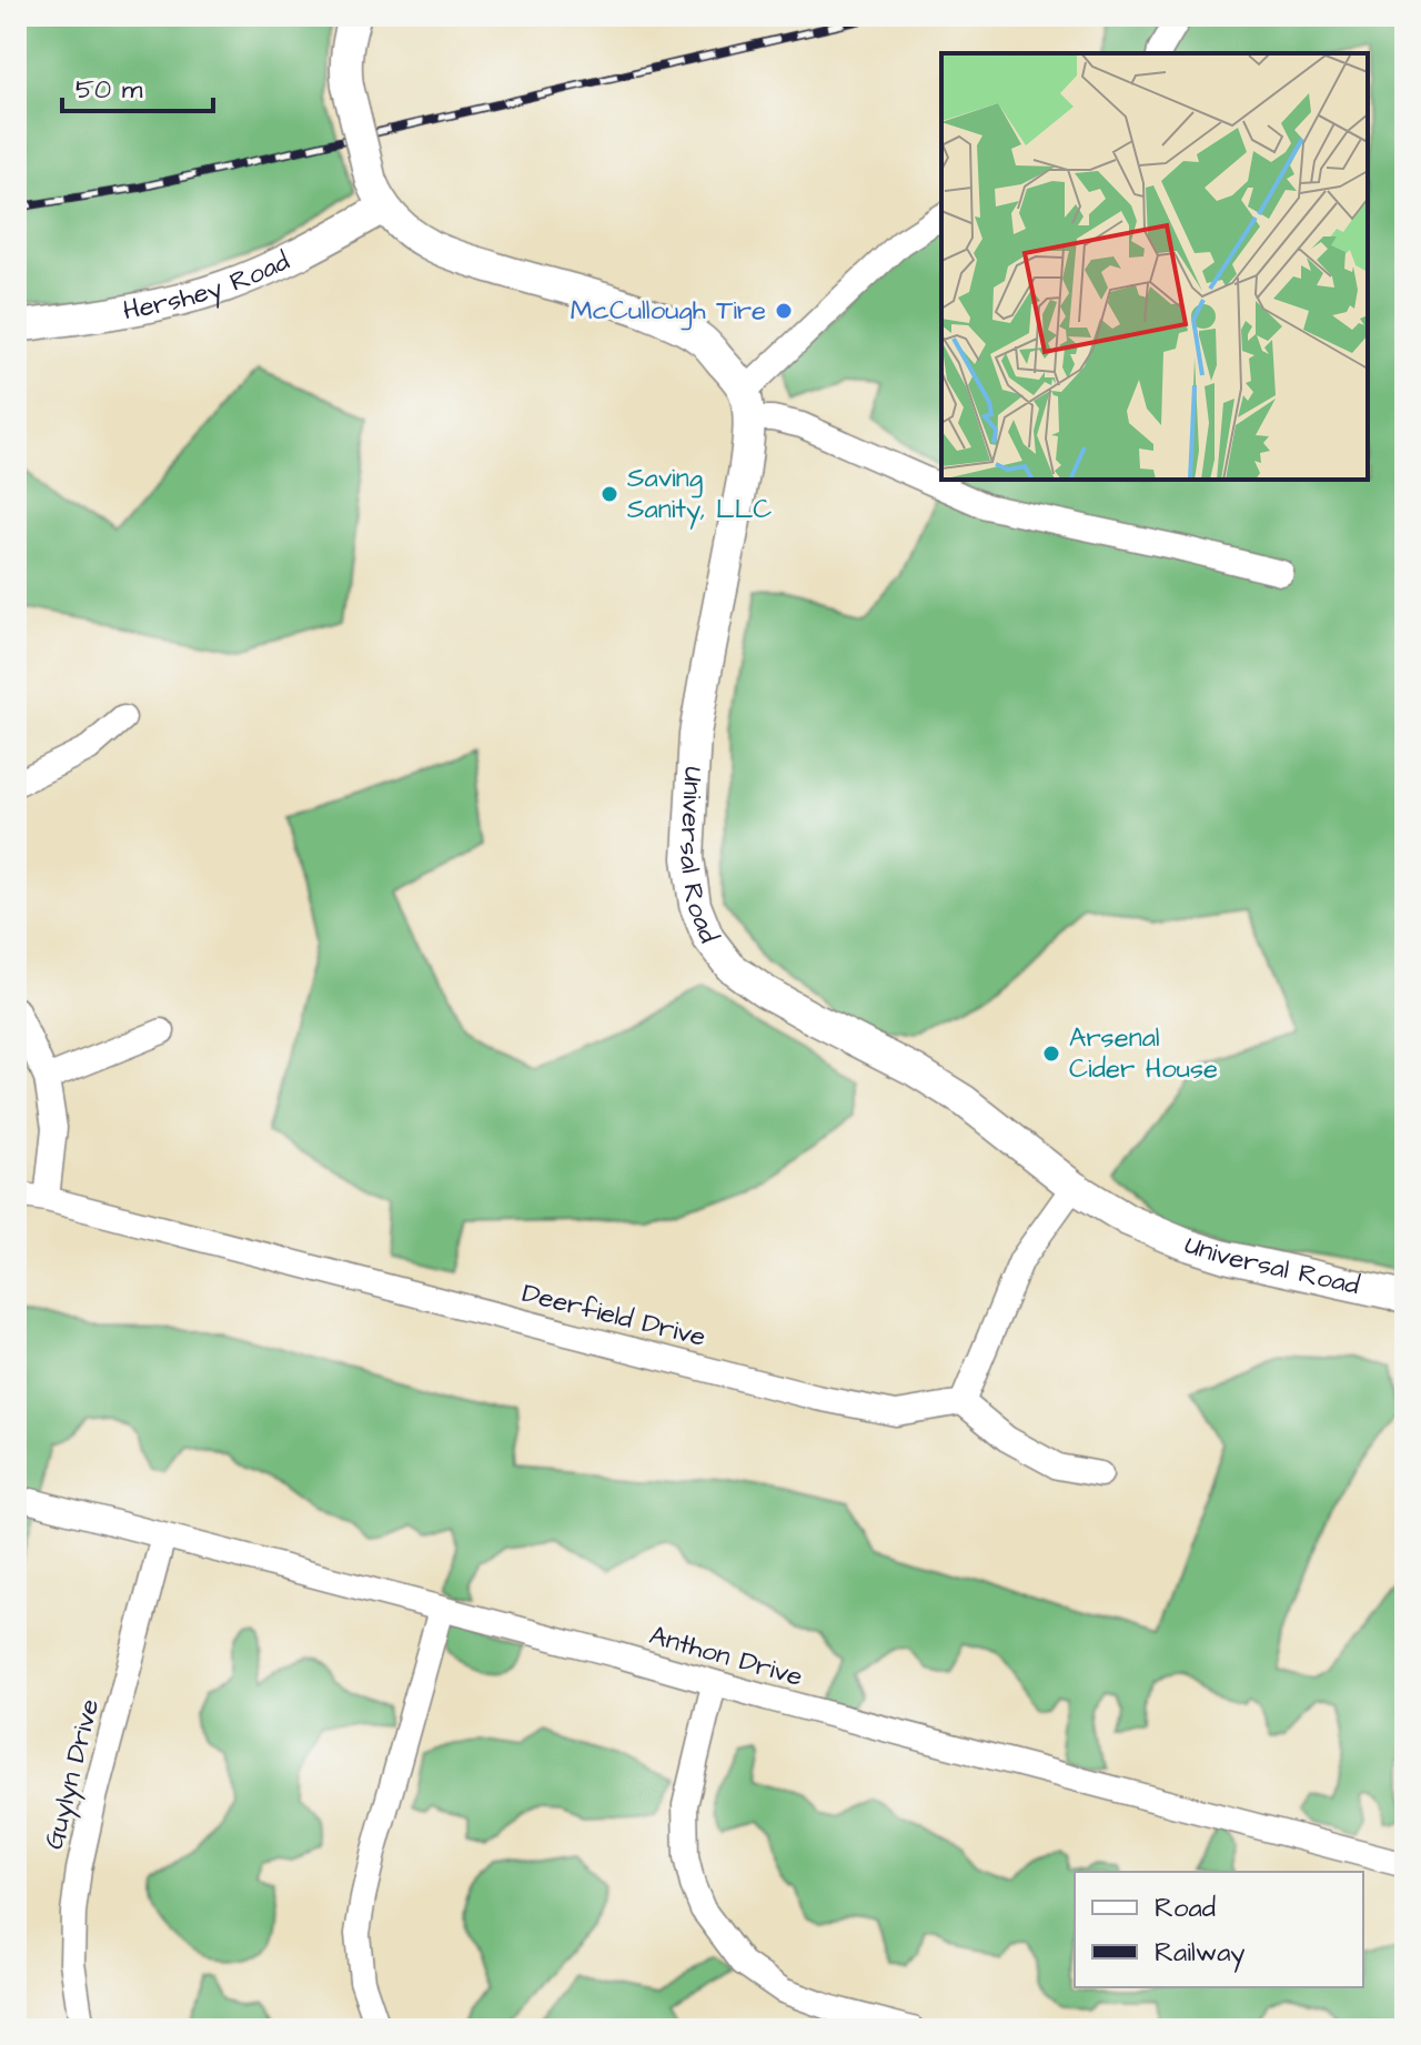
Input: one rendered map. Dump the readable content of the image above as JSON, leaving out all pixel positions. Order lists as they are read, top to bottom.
{
  "streets": {
    "street": [
      "Hershey Road",
      "Universal Road",
      "Deerfield Drive",
      "Anthon Drive",
      "Guylyn Drive"
    ]
  },
  "crossings": [
    ["Anthon Drive", "Guylyn Drive"]
  ],
  "places": ["McCullough Tire", "Saving Sanity, LLC", "Arsenal Cider House"],
  "legend": ["Road", "Railway"],
  "scale_bar": "50 m"
}
